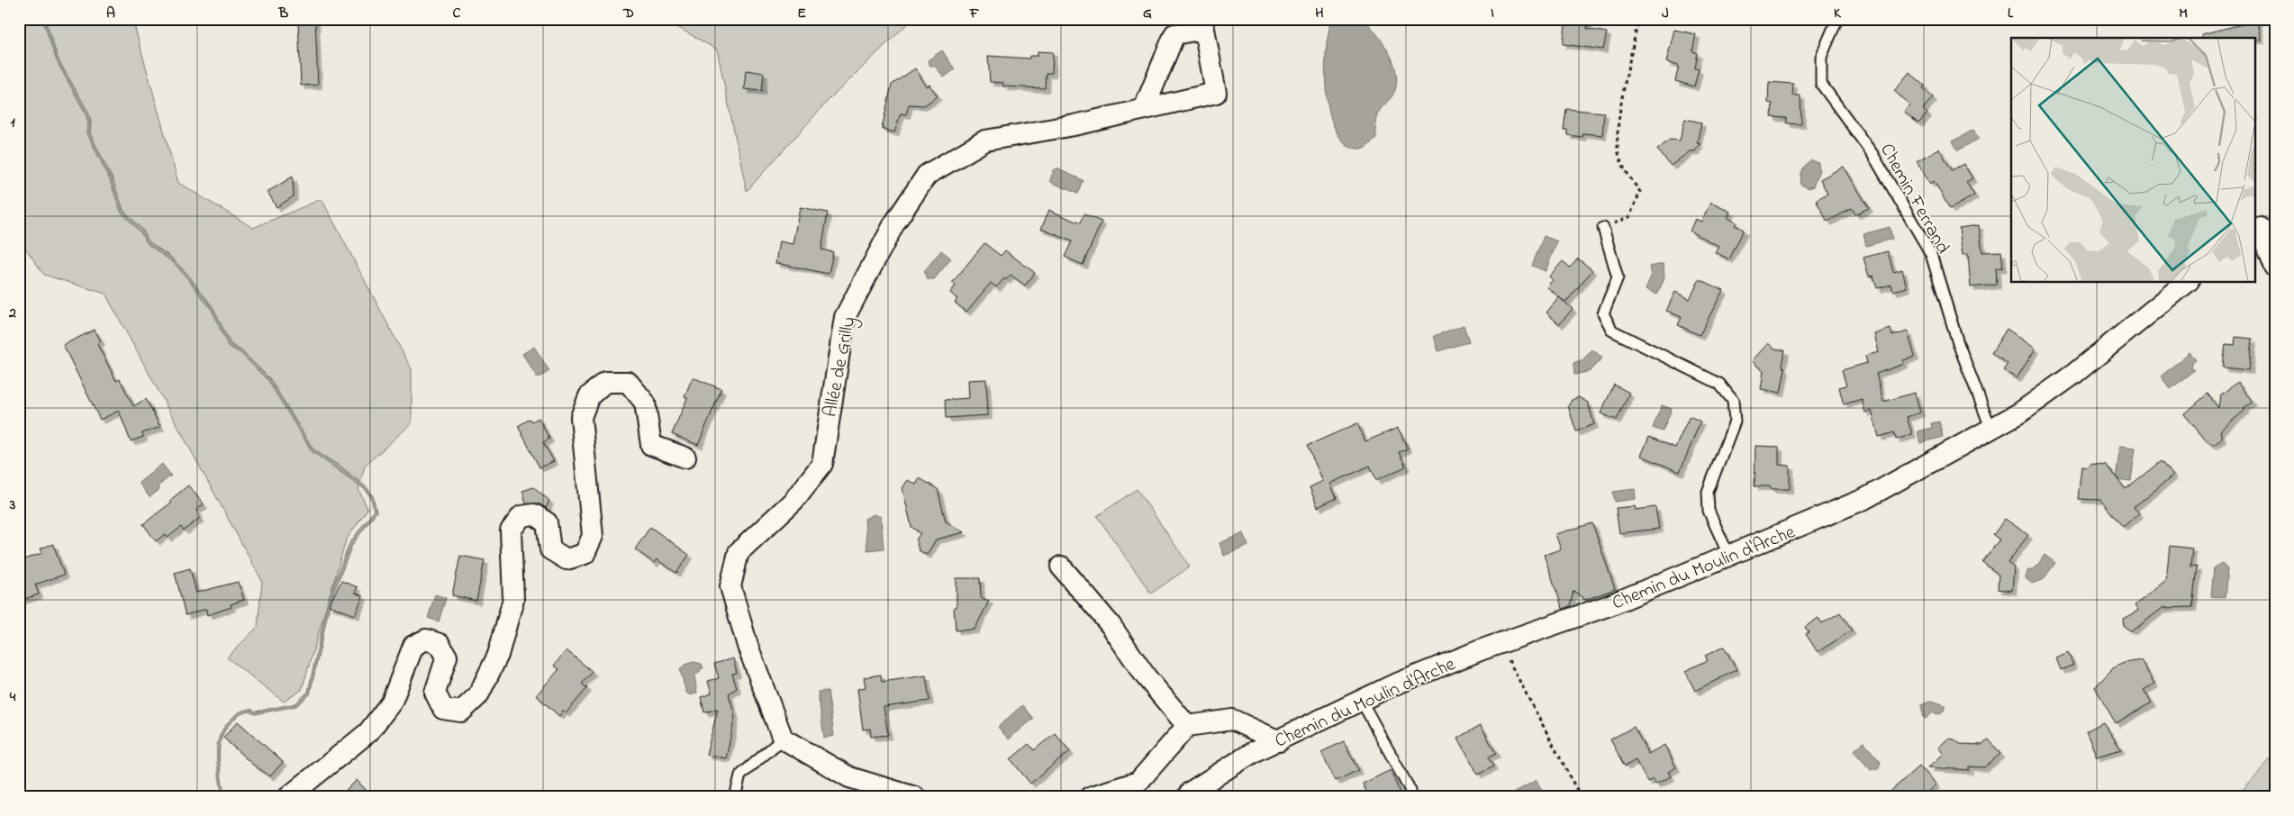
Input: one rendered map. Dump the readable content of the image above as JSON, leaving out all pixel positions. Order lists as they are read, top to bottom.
{
  "streets": {
    "street": ["Allée de Grilly", "Chemin du Moulin d'Arche"],
    "lane": ["Chemin Ferrand"]
  },
  "crossings": [
    ["Chemin Ferrand", "Chemin du Moulin d'Arche"]
  ],
  "grid": {
    "columns": [
      "A",
      "B",
      "C",
      "D",
      "E",
      "F",
      "G",
      "H",
      "I",
      "J",
      "K",
      "L",
      "M"
    ],
    "rows": [
      "1",
      "2",
      "3",
      "4"
    ]
  }
}
